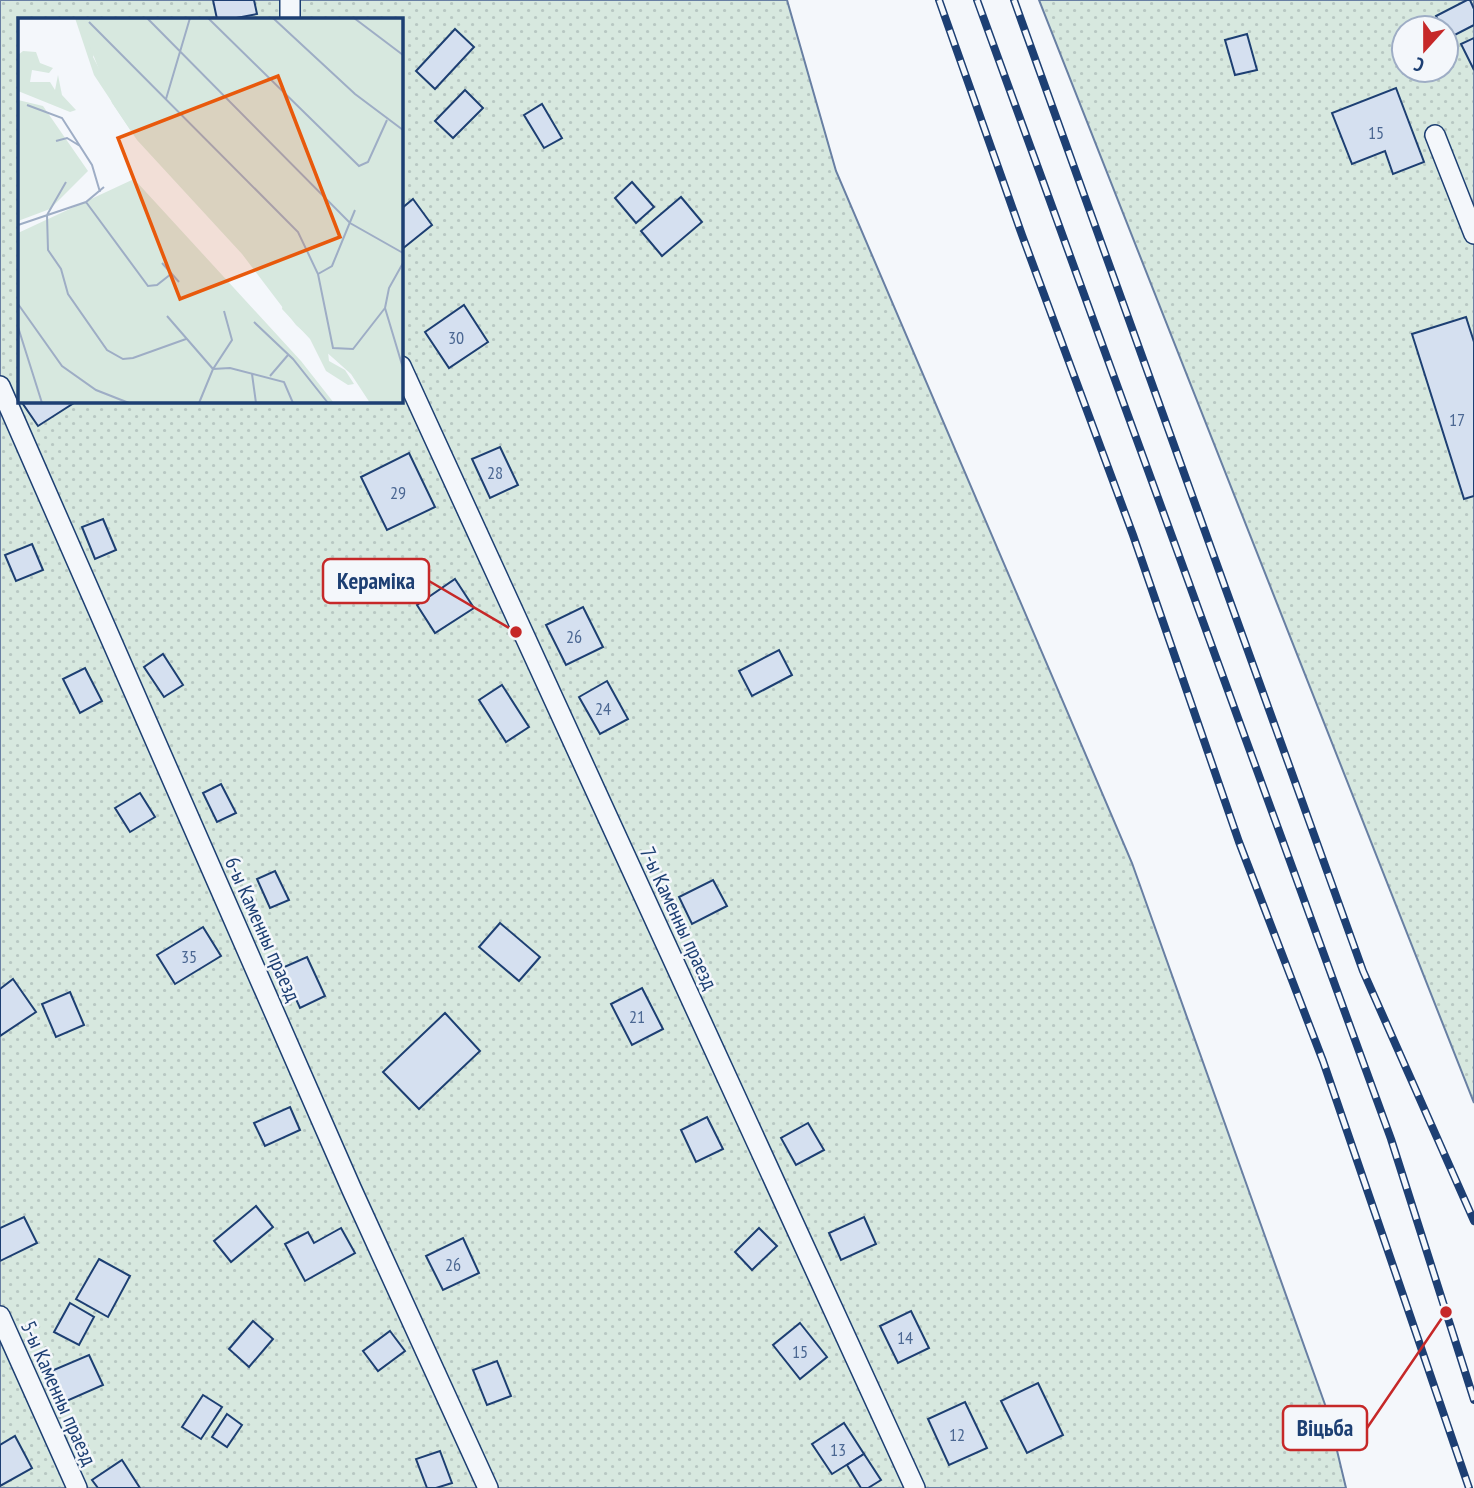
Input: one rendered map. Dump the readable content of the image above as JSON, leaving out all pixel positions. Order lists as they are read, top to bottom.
{
  "streets": {
    "lane": ["7-ы Каменны праезд", "6-ы Каменны праезд", "5-ы Каменны праезд"]
  },
  "places": ["Кераміка", "Віцьба"],
  "house_numbers": [
    "15",
    "30",
    "17",
    "28",
    "29",
    "26",
    "24",
    "35",
    "21",
    "26",
    "14",
    "15",
    "12",
    "13"
  ],
  "north": "bottom"
}
